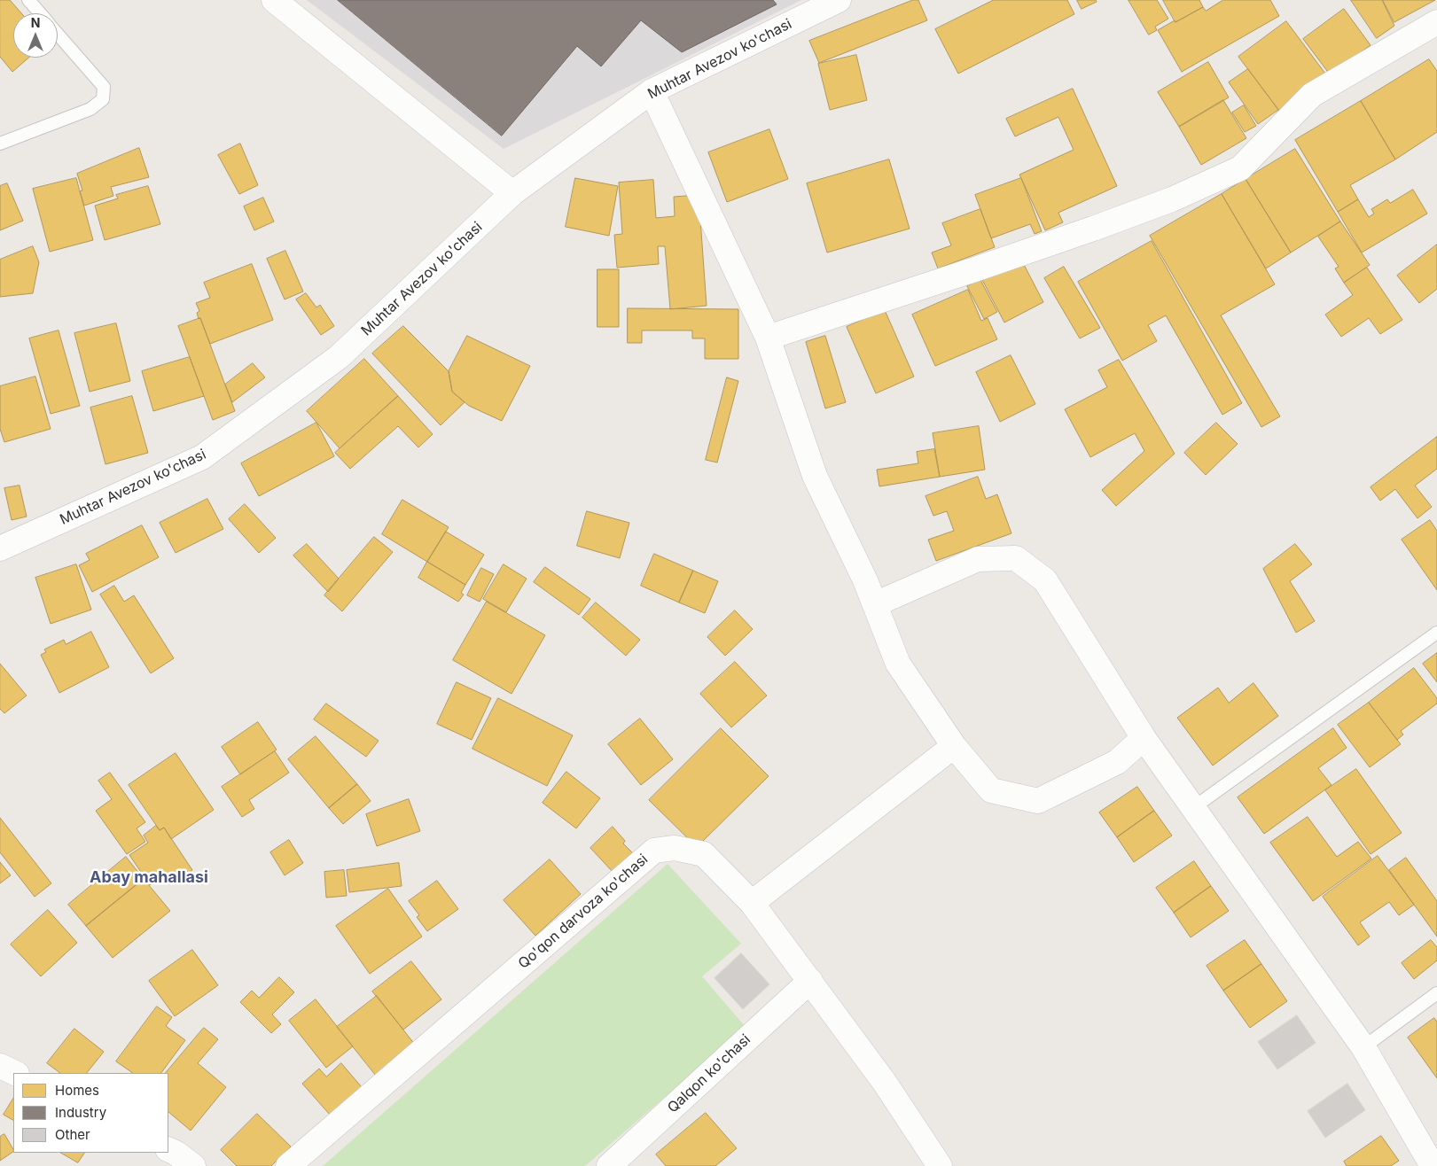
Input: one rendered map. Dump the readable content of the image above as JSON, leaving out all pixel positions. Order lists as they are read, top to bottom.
{
  "streets": {
    "street": ["Muhtar Avezov ko'chasi", "Qo'qon darvoza ko'chasi", "Qalqon ko'chasi"]
  },
  "crossings": [
    ["Qo'qon darvoza ko'chasi", "Qalqon ko'chasi"]
  ],
  "districts": ["Abay mahallasi"],
  "legend": ["Homes", "Industry", "Other"],
  "north": "top"
}
